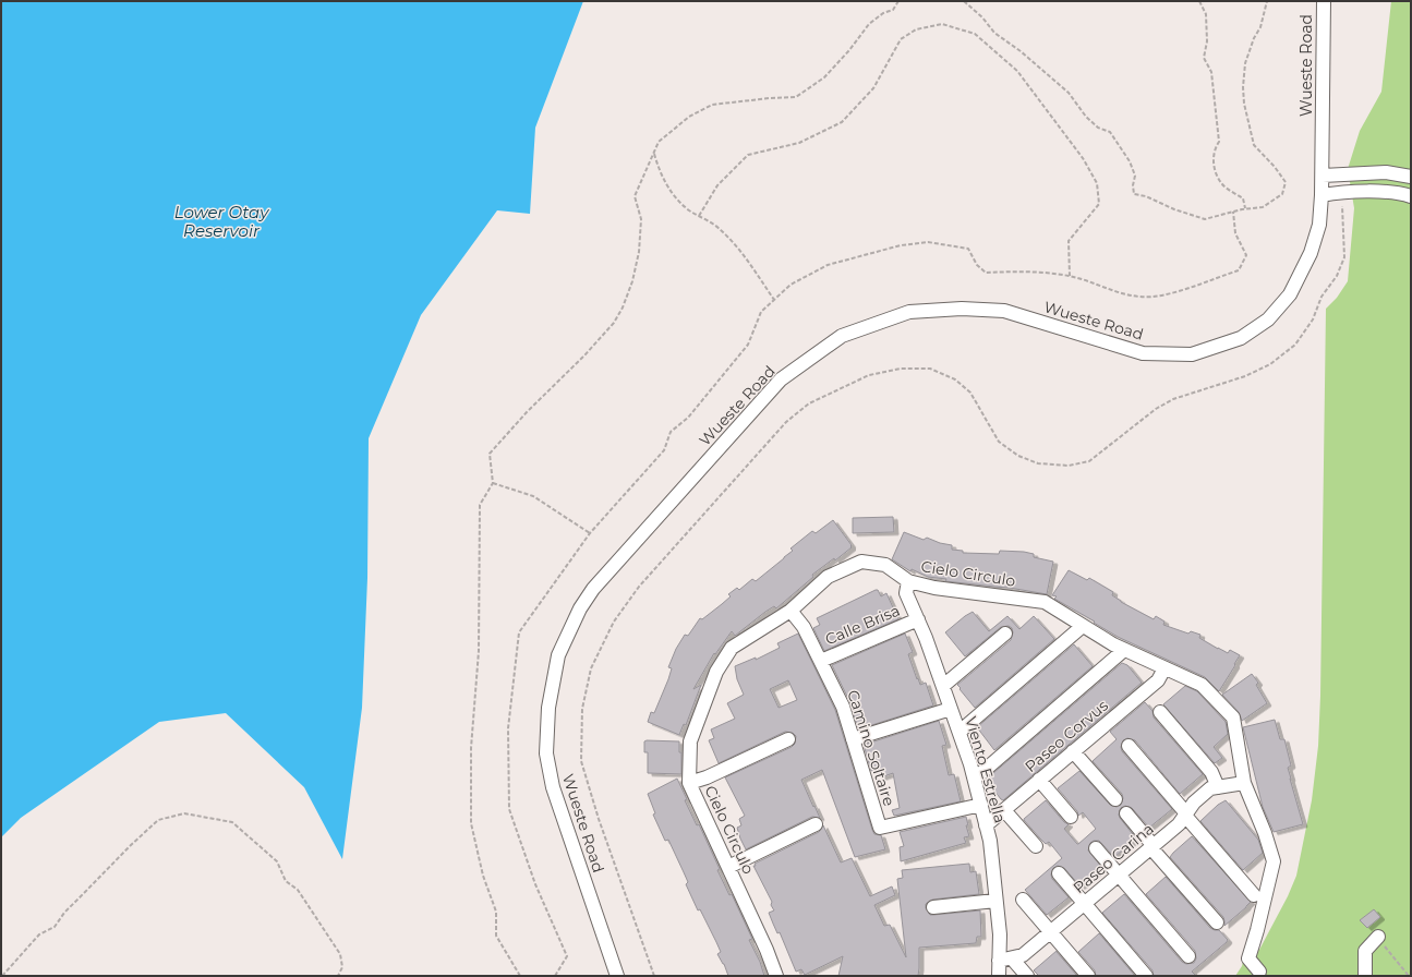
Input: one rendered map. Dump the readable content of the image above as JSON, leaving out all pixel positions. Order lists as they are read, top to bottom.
{
  "streets": {
    "street": [
      "Wueste Road",
      "Cielo Circulo",
      "Calle Brisa",
      "Paseo Corvus",
      "Camino Soltaire",
      "Viento Estrella",
      "Paseo Carina"
    ]
  },
  "crossings": [
    ["Cielo Circulo", "Paseo Corvus"],
    ["Cielo Circulo", "Camino Soltaire"],
    ["Cielo Circulo", "Viento Estrella"],
    ["Cielo Circulo", "Paseo Carina"],
    ["Calle Brisa", "Camino Soltaire"],
    ["Calle Brisa", "Viento Estrella"],
    ["Paseo Corvus", "Viento Estrella"],
    ["Camino Soltaire", "Viento Estrella"],
    ["Viento Estrella", "Paseo Carina"]
  ],
  "water": ["Lower Otay Reservoir"]
}
